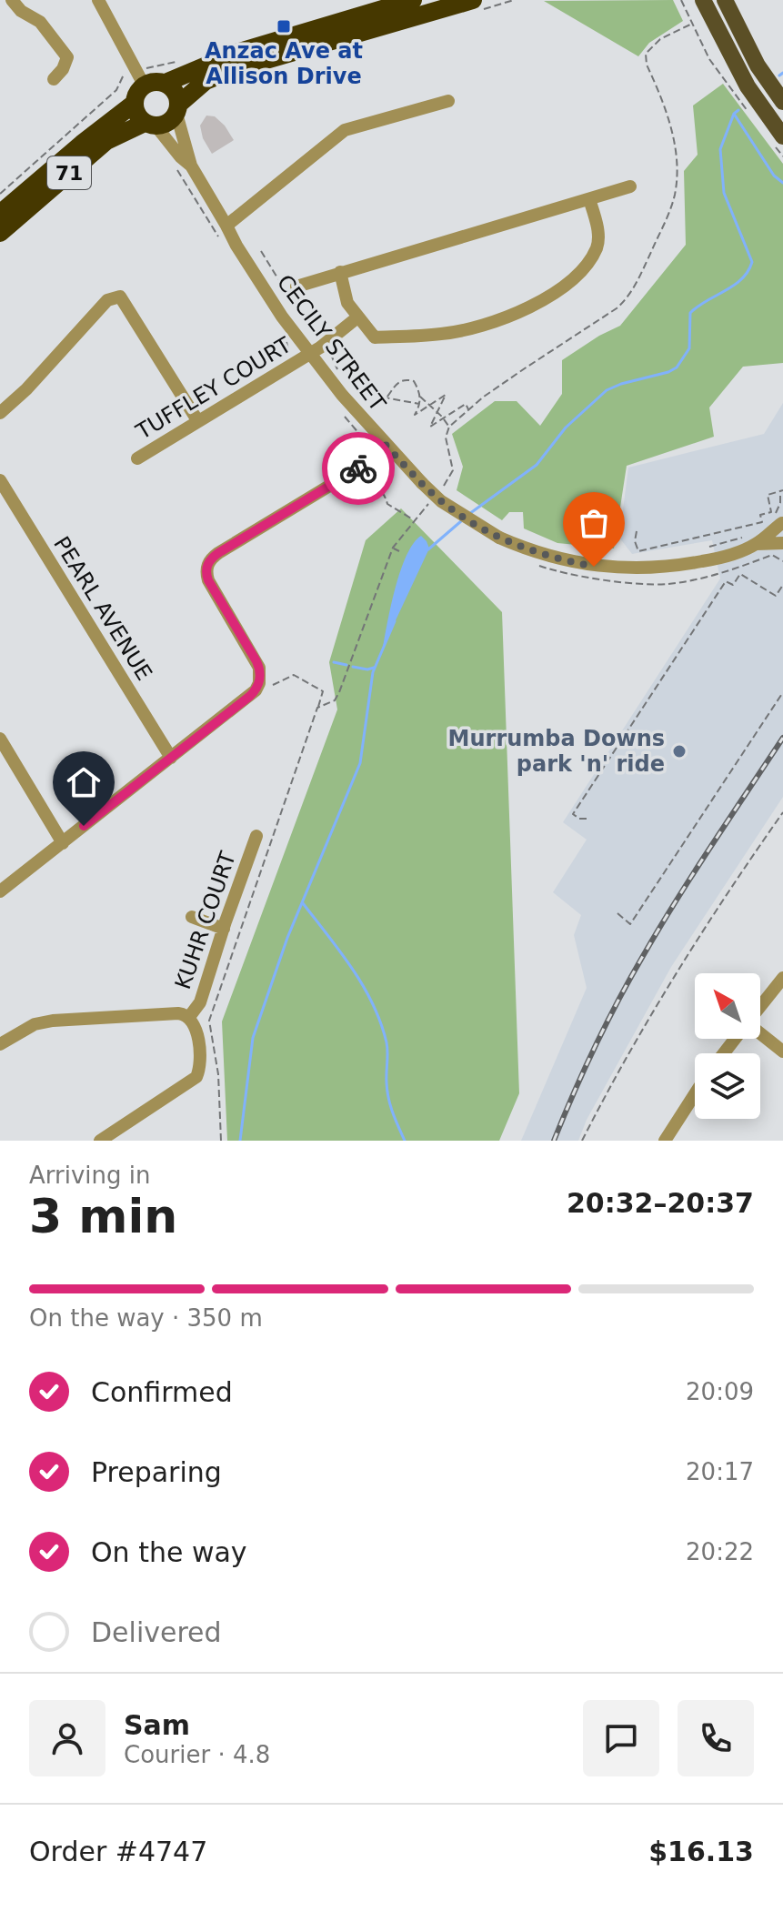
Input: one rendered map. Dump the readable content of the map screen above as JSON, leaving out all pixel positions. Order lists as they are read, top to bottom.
{
  "streets": {
    "highway": ["71"],
    "street": [
      "CECILY STREET",
      "TUFFLEY COURT",
      "PEARL AVENUE",
      "KUHR COURT"
    ]
  },
  "crossings": [
    ["71", "CECILY STREET"],
    ["CECILY STREET", "TUFFLEY COURT"]
  ],
  "places": {
    "transit": ["Anzac Ave at Allison Drive"],
    "other": ["Murrumba Downs park 'n' ride"]
  },
  "north": "top left",
  "page": {
    "heading": ["3 min", "Arriving in", "20:32–20:37"],
    "panel": [
      "Sam",
      "Courier · 4.8",
      "Order #4747",
      "$16.13"
    ],
    "bar": "On the way · 350 m",
    "list": [
      ["Confirmed", "20:09"],
      ["Preparing", "20:17"],
      ["On the way", "20:22"],
      "Delivered"
    ]
  }
}
